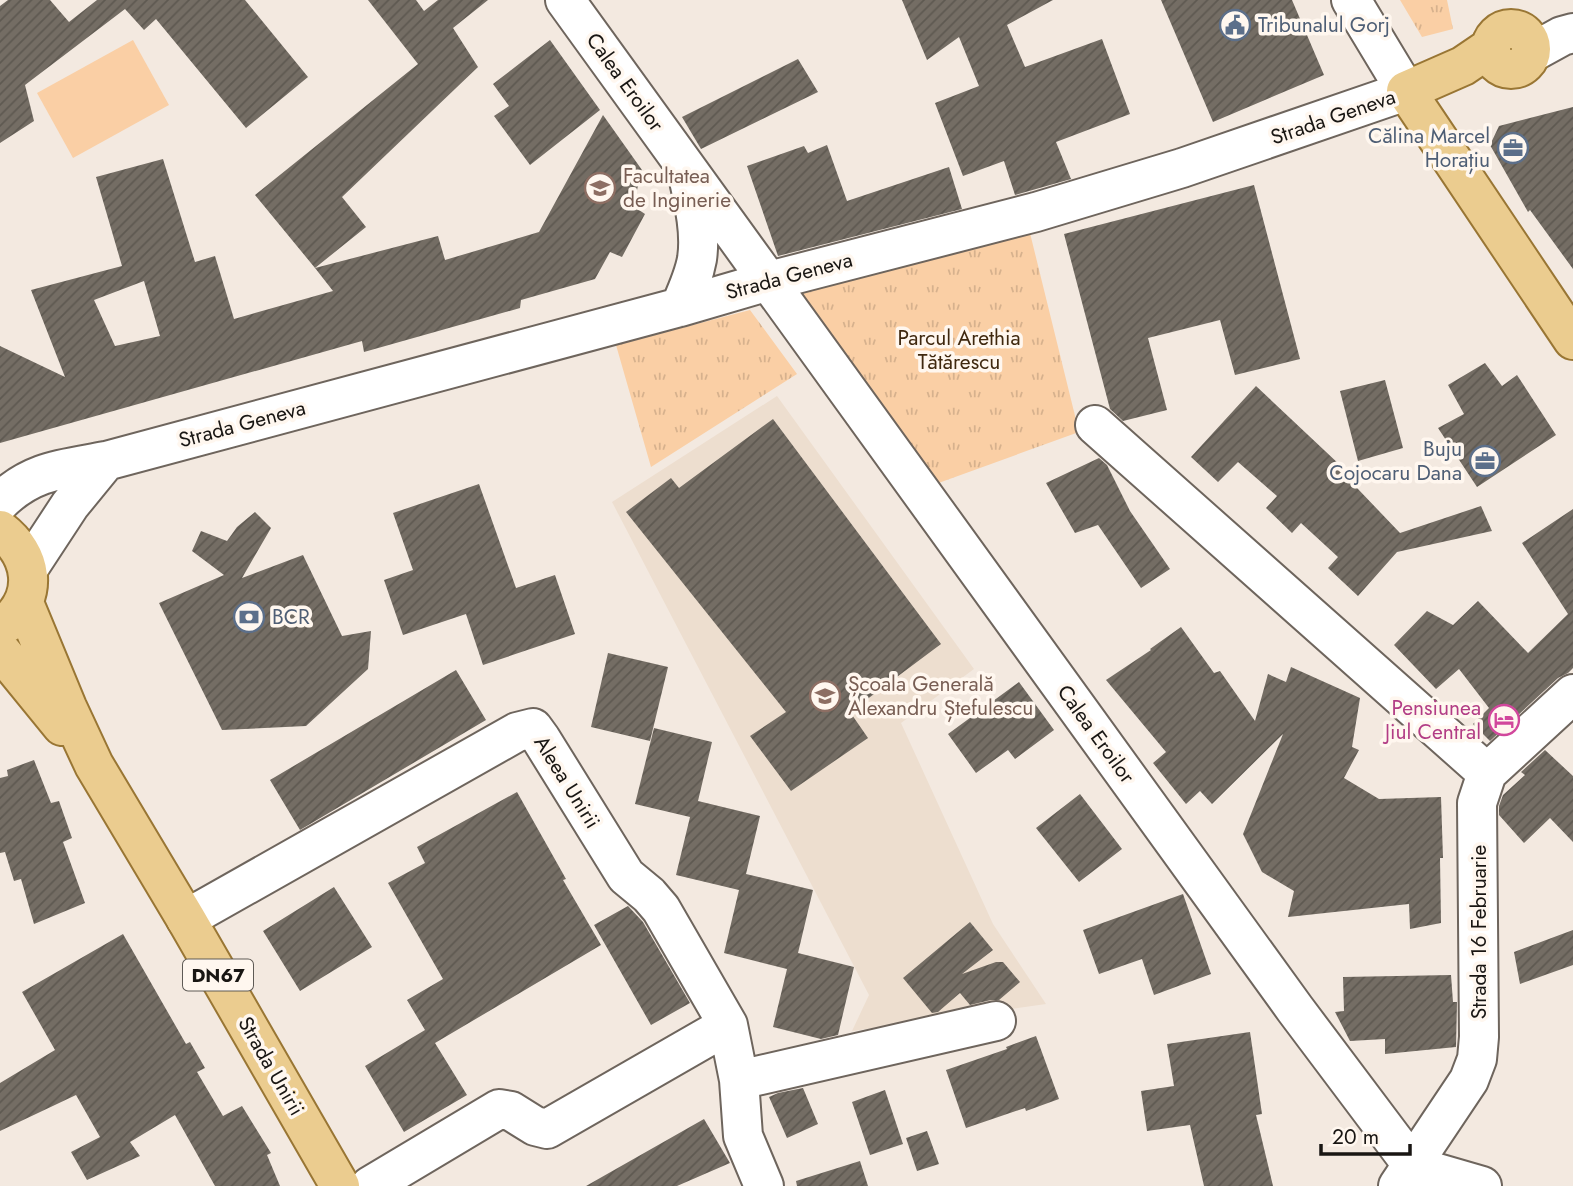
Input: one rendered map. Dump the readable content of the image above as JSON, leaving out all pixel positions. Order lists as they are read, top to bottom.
{
  "streets": {
    "main road": ["Strada Geneva", "DN67", "Strada Unirii"],
    "street": ["Calea Eroilor", "Aleea Unirii", "Strada 16 Februarie"]
  },
  "crossings": [
    ["Calea Eroilor", "Strada Geneva"],
    ["Calea Eroilor", "Strada 16 Februarie"],
    ["Aleea Unirii", "Strada Unirii"]
  ],
  "parks": ["Parcul Arethia Tătărescu"],
  "places": {
    "public building": ["Tribunalul Gorj"],
    "office": ["Călina Marcel Horațiu", "Buju Cojocaru Dana"],
    "school or university": ["Facultatea de Inginerie", "Școala Generală Alexandru Ștefulescu"],
    "bank": ["BCR"],
    "hotel": ["Pensiunea Jiul Central"]
  },
  "scale_bar": "20 m"
}
